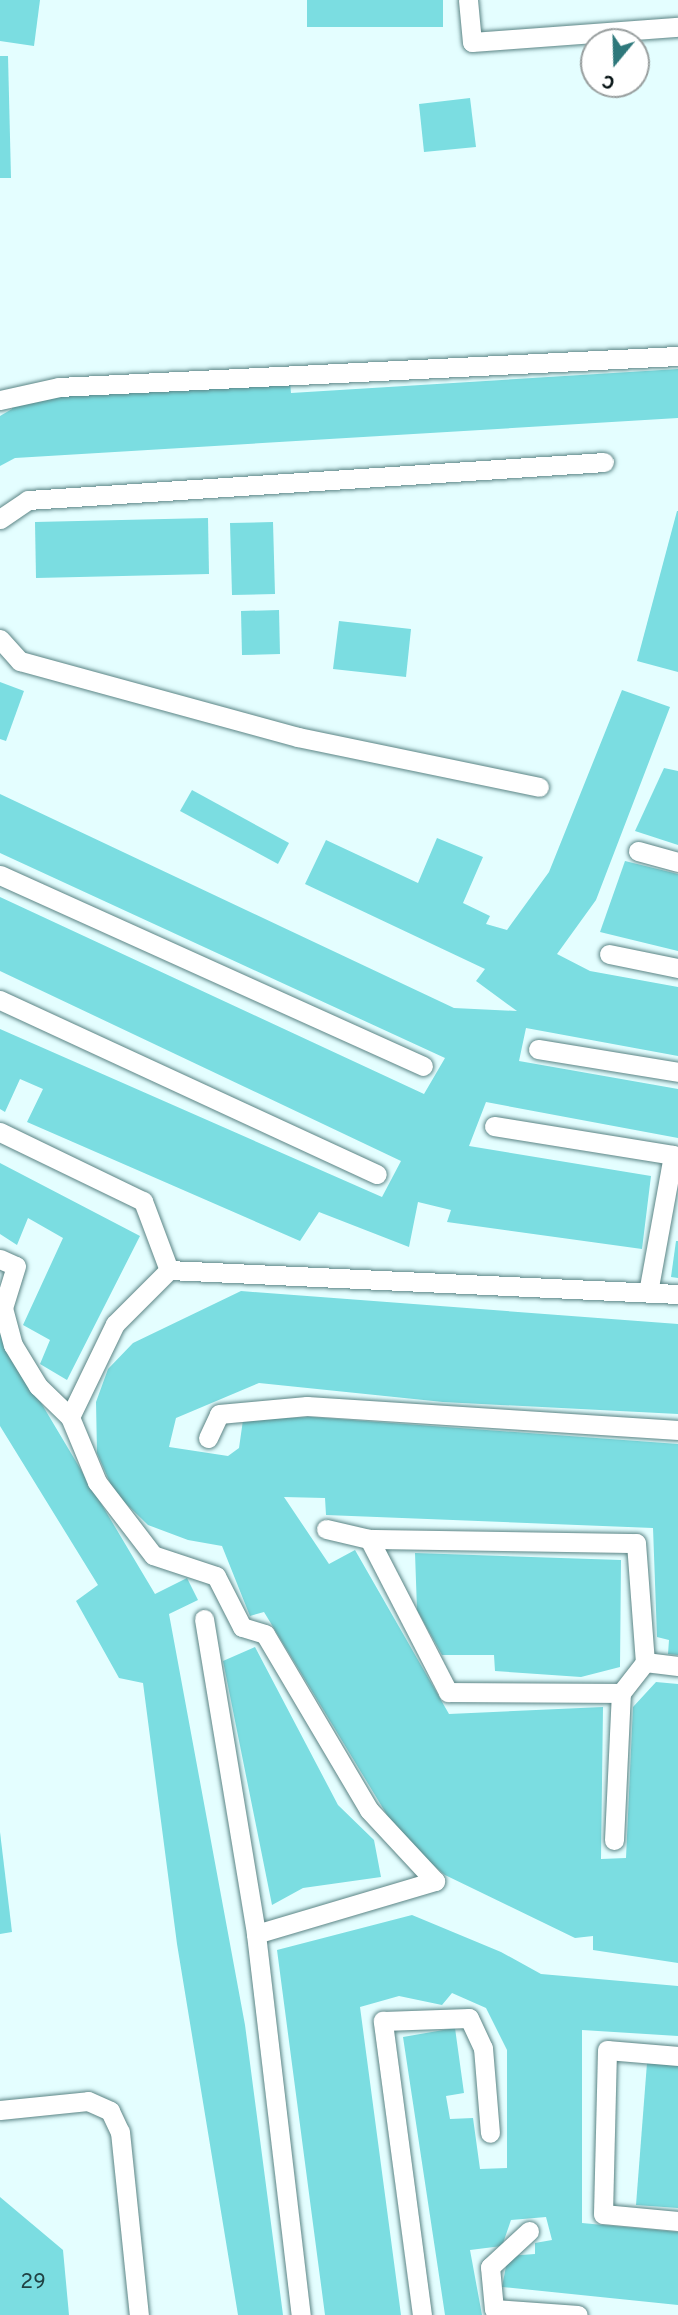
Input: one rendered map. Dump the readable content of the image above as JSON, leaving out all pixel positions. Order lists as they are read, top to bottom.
{
  "house_numbers": ["29"],
  "north": "bottom"
}
